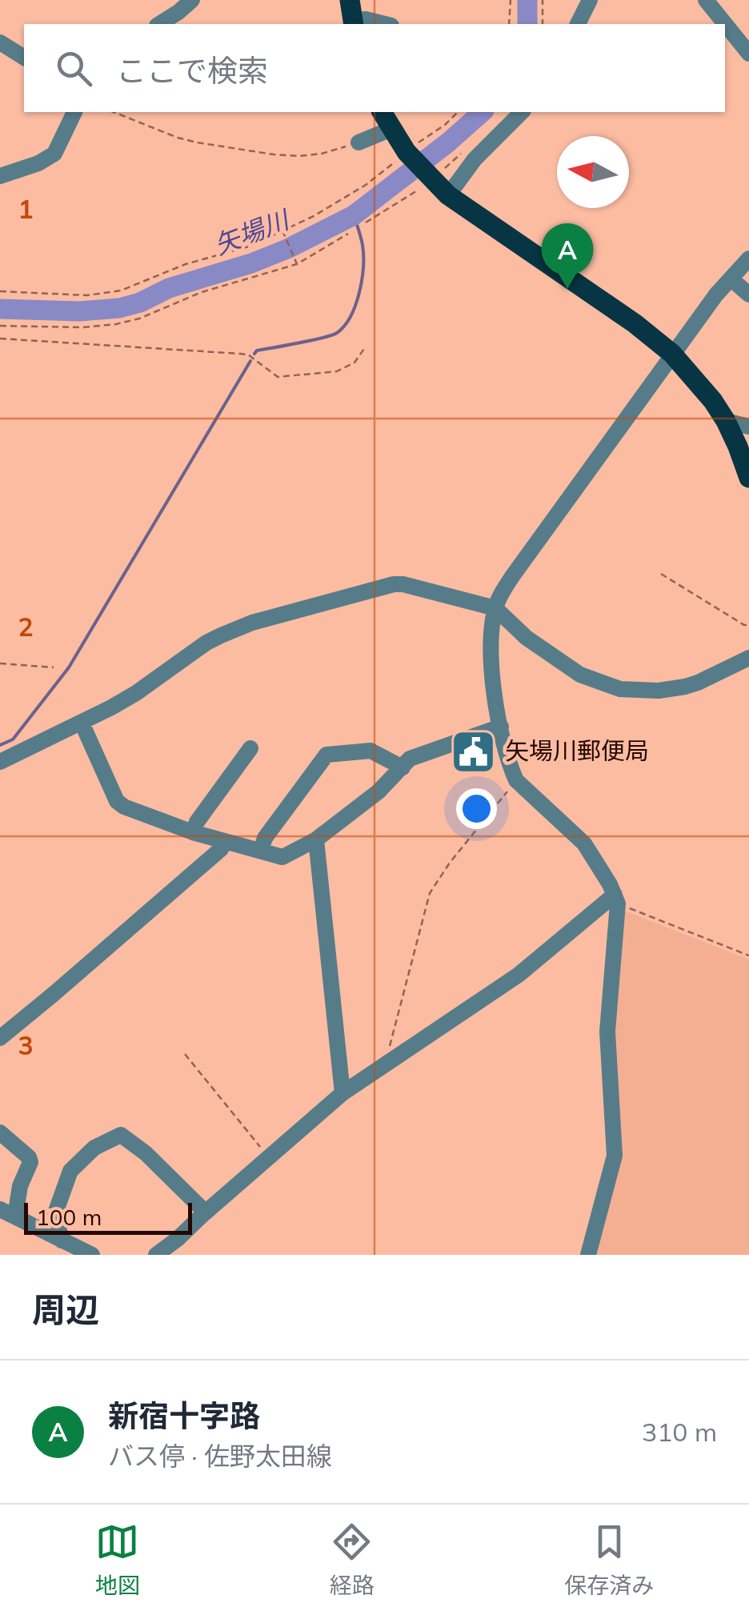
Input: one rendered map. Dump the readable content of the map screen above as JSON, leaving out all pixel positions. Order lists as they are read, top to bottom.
{
  "water": ["矢場川"],
  "places": {
    "public building": ["矢場川郵便局"]
  },
  "scale_bar": "100 m",
  "north": "left",
  "page": {
    "search": "ここで検索",
    "pins": "A",
    "scale": "100 m",
    "heading": "周辺",
    "list": [
      {
        "mark": "A",
        "name": "新宿十字路",
        "note": "バス停 · 佐野太田線",
        "value": "310 m"
      }
    ],
    "nav": ["地図", "経路", "保存済み"]
  },
  "grid": {
    "rows": ["1", "2", "3"]
  }
}
